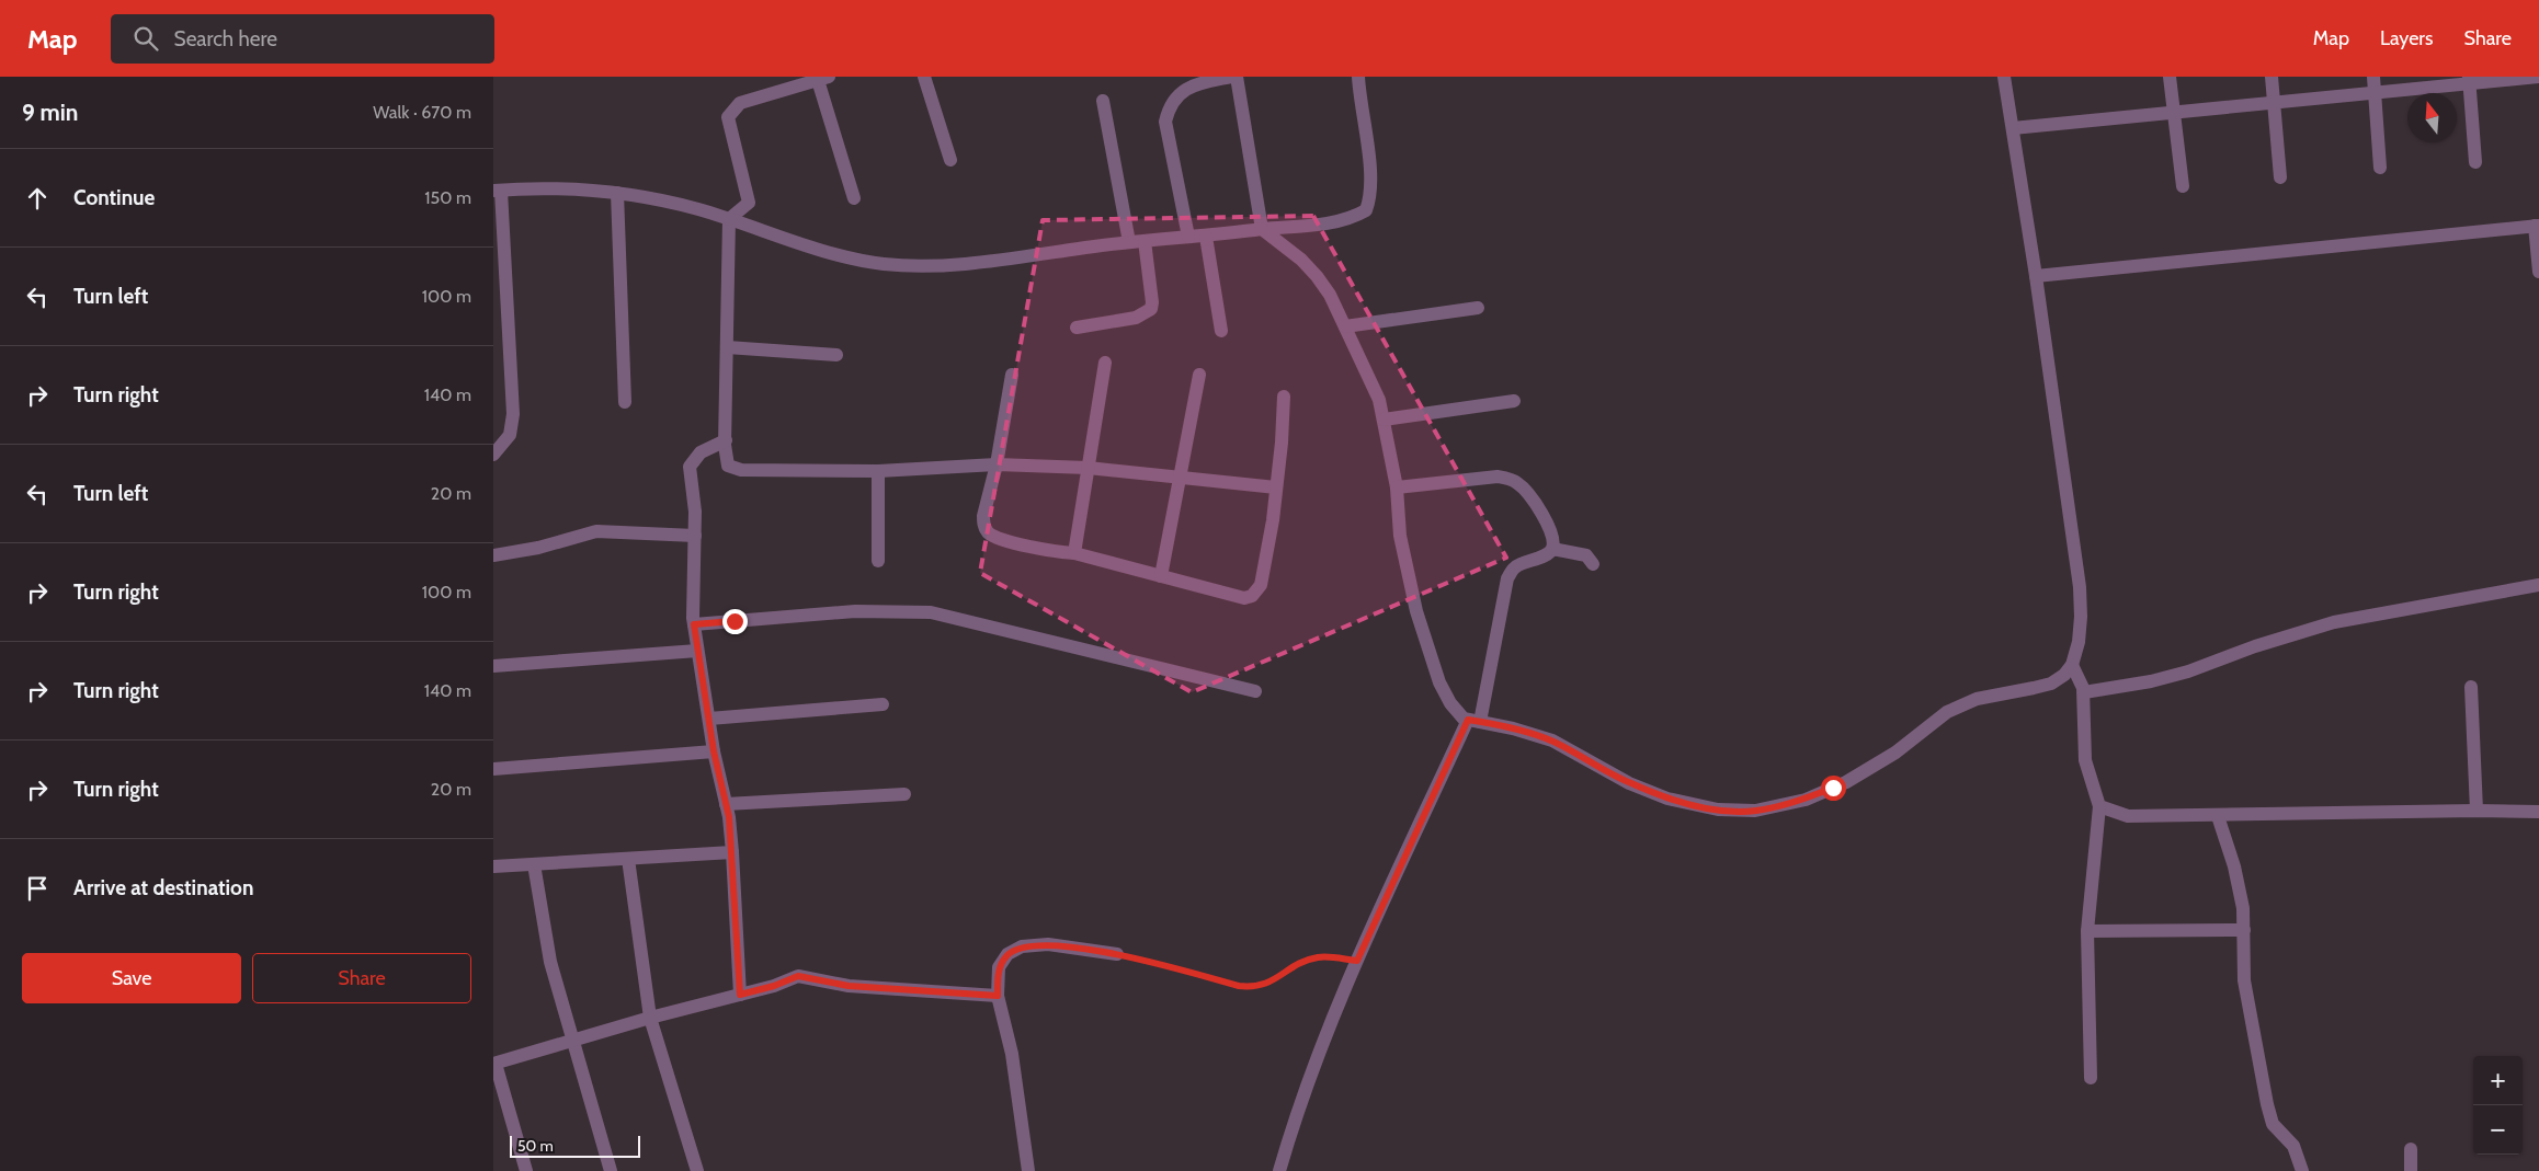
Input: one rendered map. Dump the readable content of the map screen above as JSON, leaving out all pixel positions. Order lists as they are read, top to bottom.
{
  "scale_bar": "50 m",
  "north": "top",
  "page": {
    "header": "Map",
    "search": "Search here",
    "nav": ["Map", "Layers", "Share"],
    "heading": ["9 min", "Walk · 670 m"],
    "list": [
      ["Continue", "150 m"],
      ["Turn left", "100 m"],
      ["Turn right", "140 m"],
      ["Turn left", "20 m"],
      ["Turn right", "100 m"],
      ["Turn right", "140 m"],
      ["Turn right", "20 m"],
      "Arrive at destination"
    ],
    "buttons": ["Save", "Share"],
    "map_buttons": ["+", "−"],
    "scale": "50 m"
  }
}
